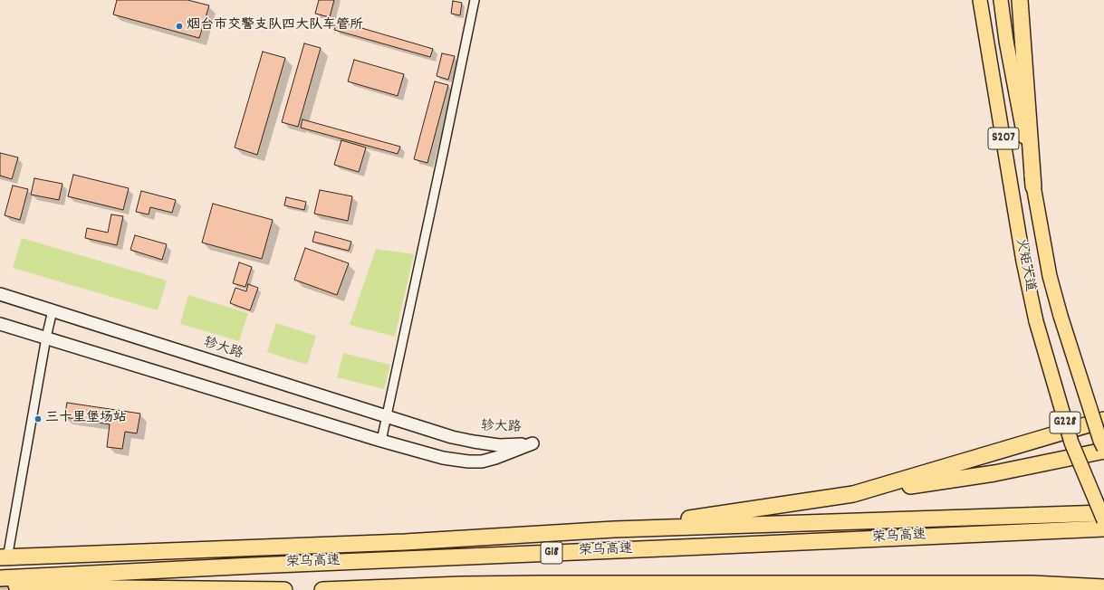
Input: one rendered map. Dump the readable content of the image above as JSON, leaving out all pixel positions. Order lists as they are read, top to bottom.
{
  "streets": {
    "highway": ["荣乌高速", "G18"],
    "main road": [
      "S207",
      "火矩大道",
      "轸大路",
      "G228"
    ]
  },
  "places": ["烟台市交警支队四大队车管所", "三十里堡场站"]
}
